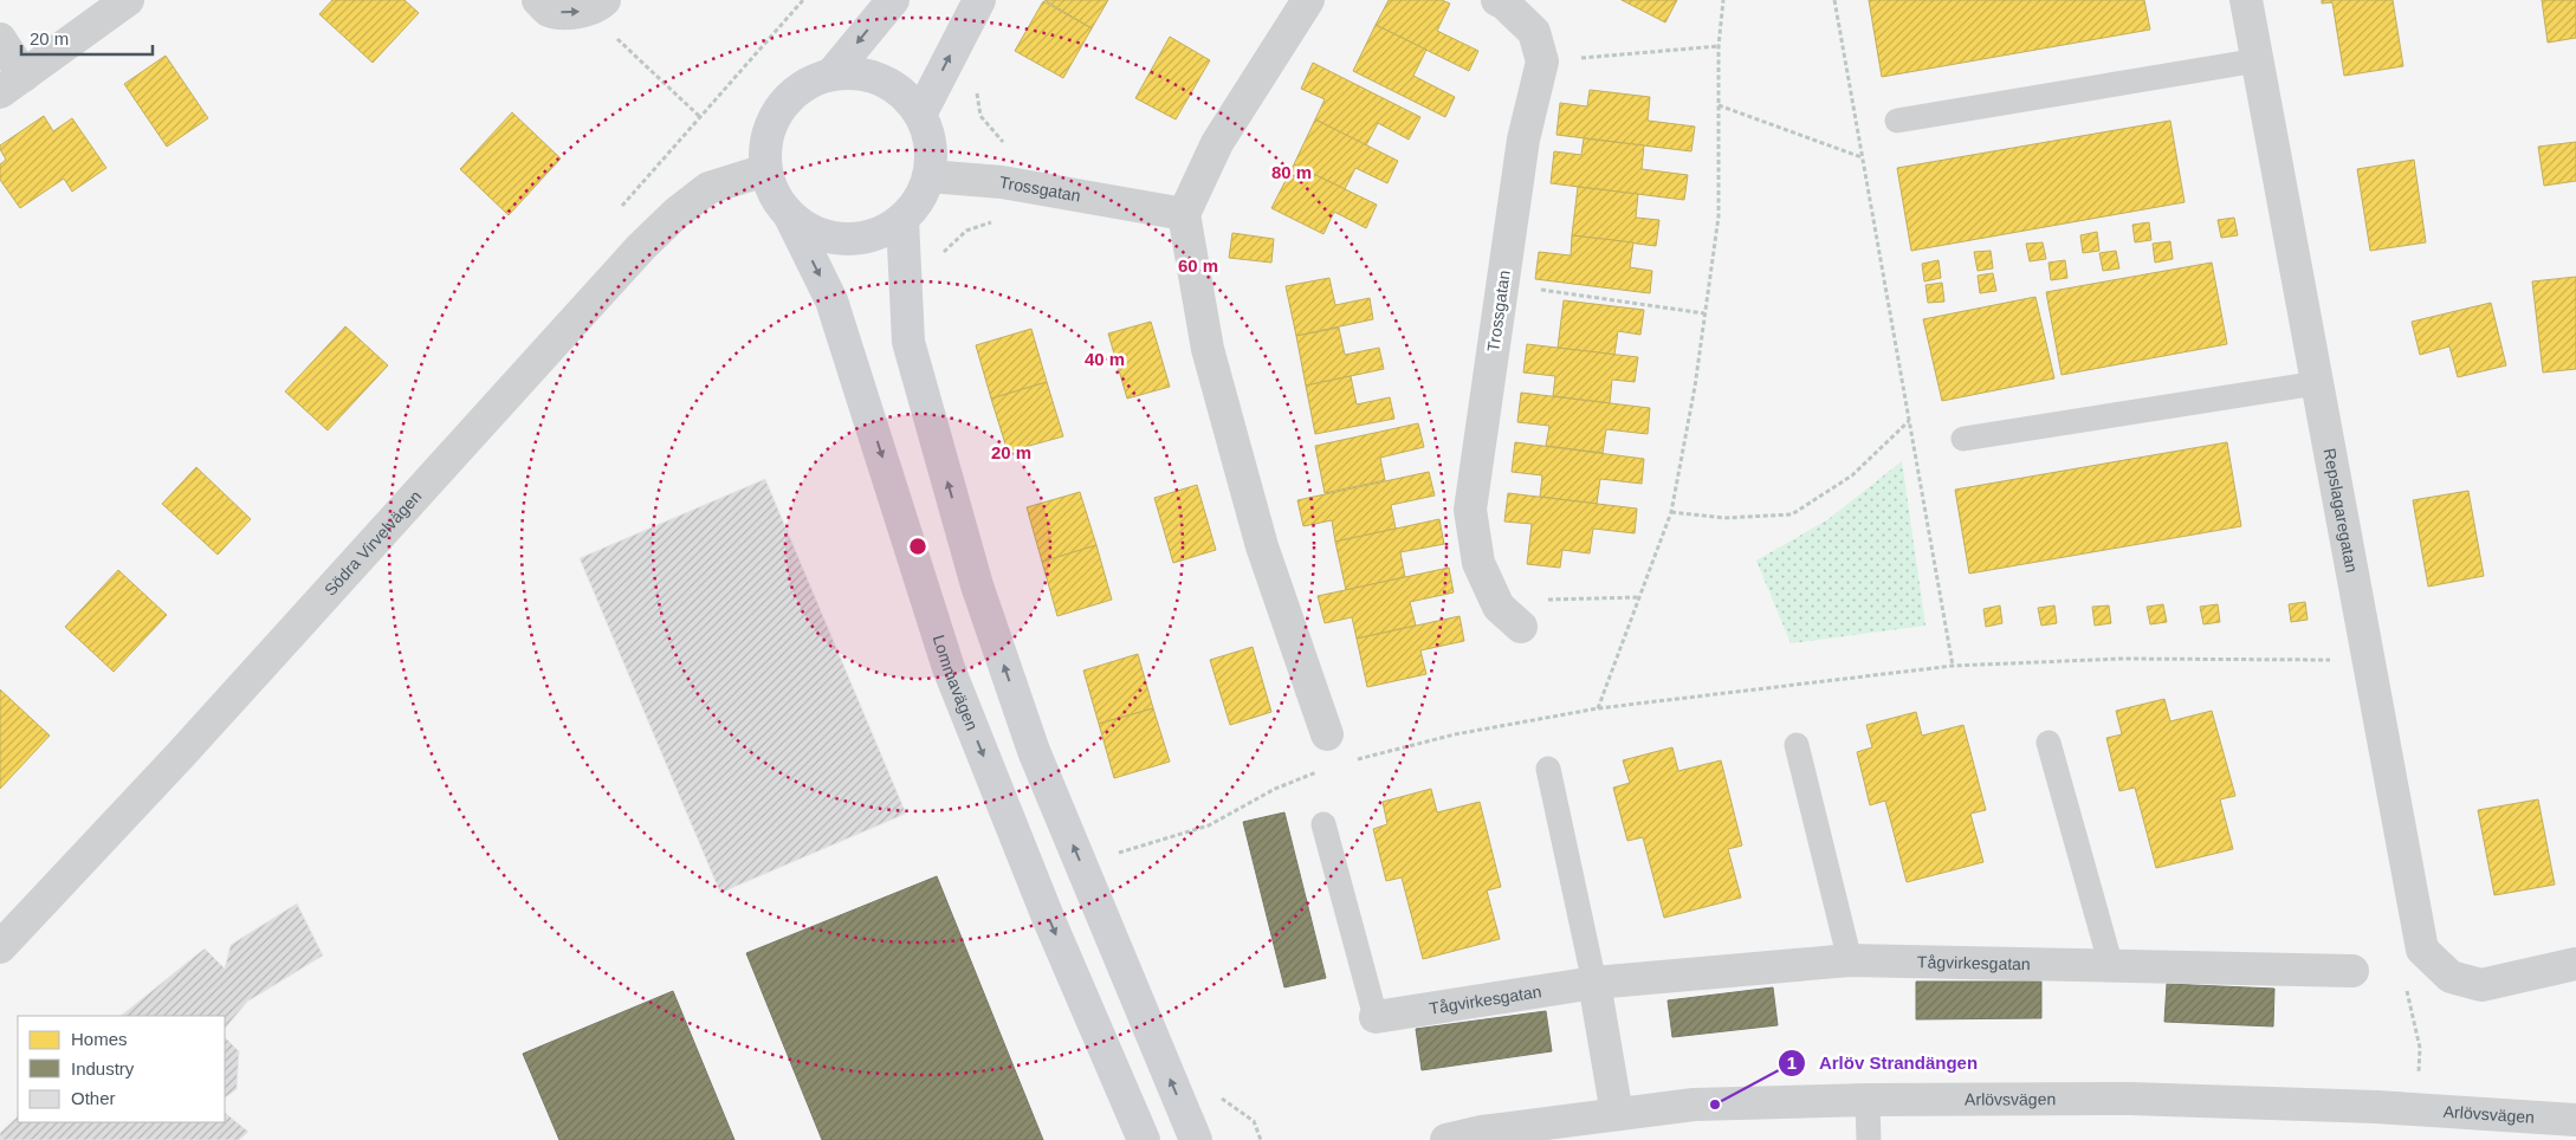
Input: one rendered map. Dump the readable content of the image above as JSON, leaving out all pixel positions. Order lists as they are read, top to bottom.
{
  "streets": {
    "street": [
      "Trossgatan",
      "Repslagaregatan",
      "Södra Virvelvägen",
      "Lommavägen",
      "Tågvirkesgatan",
      "Arlövsvägen"
    ]
  },
  "crossings": [
    ["Trossgatan", "Södra Virvelvägen"],
    ["Trossgatan", "Lommavägen"],
    ["Södra Virvelvägen", "Lommavägen"]
  ],
  "places": ["Arlöv Strandängen"],
  "legend": ["Homes", "Industry", "Other"],
  "scale_bar": "20 m",
  "rings": [
    "80 m",
    "60 m",
    "40 m",
    "20 m"
  ]
}
